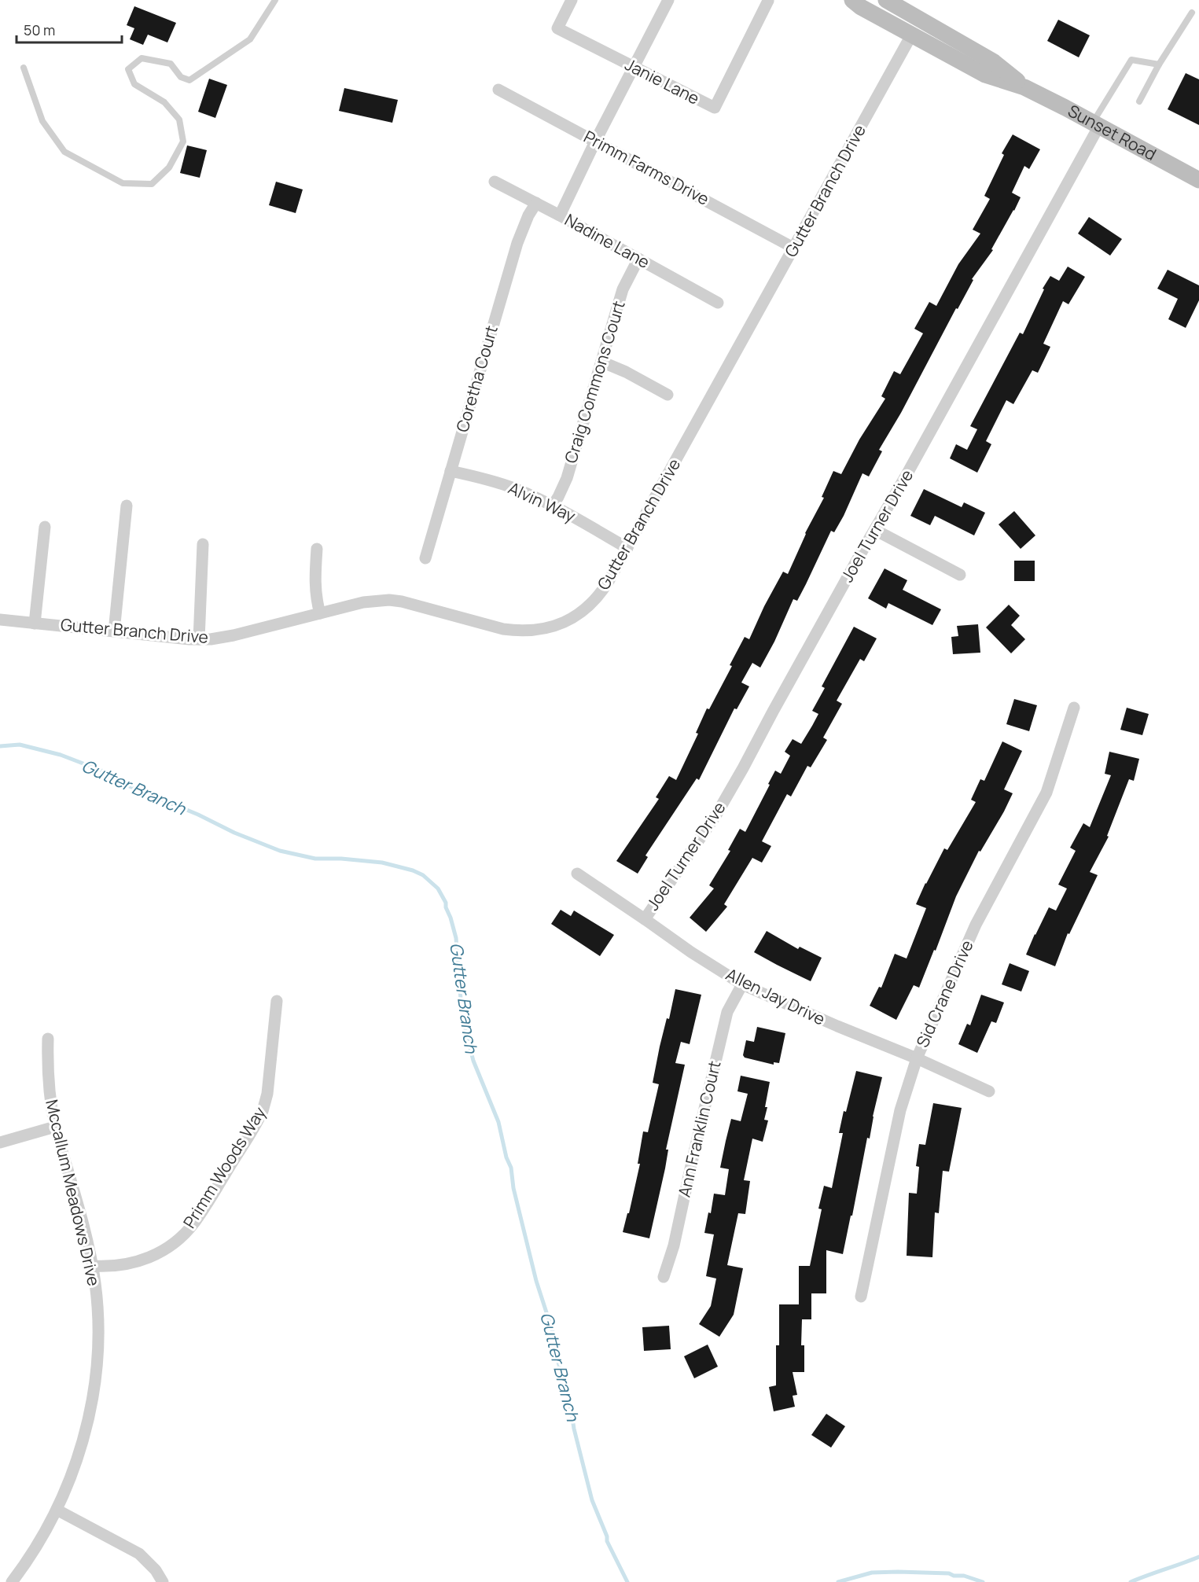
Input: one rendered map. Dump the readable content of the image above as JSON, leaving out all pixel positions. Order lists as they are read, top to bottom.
{
  "streets": {
    "main road": ["Sunset Road"],
    "street": [
      "Janie Lane",
      "Primm Farms Drive",
      "Gutter Branch Drive",
      "Nadine Lane",
      "Coretha Court",
      "Craig Commons Court",
      "Alvin Way",
      "Joel Turner Drive",
      "Sid Crane Drive",
      "Allen Jay Drive",
      "Ann Franklin Court",
      "Primm Woods Way",
      "Mccallum Meadows Drive"
    ]
  },
  "crossings": [
    ["Sunset Road", "Gutter Branch Drive"],
    ["Sunset Road", "Joel Turner Drive"],
    ["Primm Farms Drive", "Gutter Branch Drive"],
    ["Gutter Branch Drive", "Alvin Way"],
    ["Nadine Lane", "Coretha Court"],
    ["Nadine Lane", "Craig Commons Court"],
    ["Coretha Court", "Alvin Way"],
    ["Craig Commons Court", "Alvin Way"],
    ["Joel Turner Drive", "Allen Jay Drive"],
    ["Sid Crane Drive", "Allen Jay Drive"],
    ["Allen Jay Drive", "Ann Franklin Court"],
    ["Primm Woods Way", "Mccallum Meadows Drive"]
  ],
  "water": ["Gutter Branch"],
  "scale_bar": "50 m"
}
